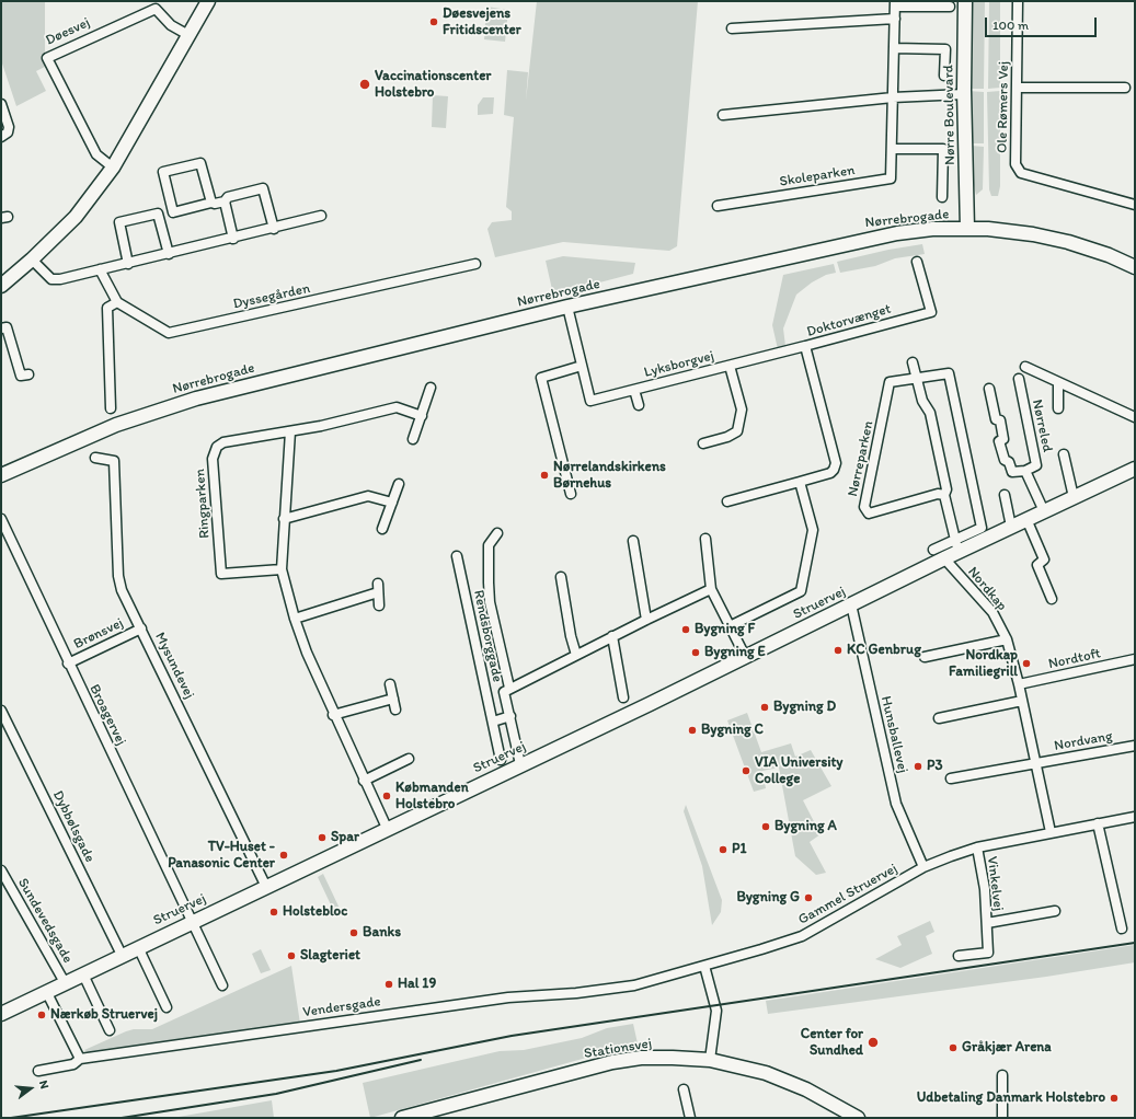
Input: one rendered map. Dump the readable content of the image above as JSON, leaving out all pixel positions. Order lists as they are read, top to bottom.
{
  "streets": {
    "street": [
      "Døesvej",
      "Ole Rømers Vej",
      "Nørre Boulevard",
      "Skoleparken",
      "Nørrebrogade",
      "Dyssegården",
      "Doktorvænget",
      "Lyksborgvej",
      "Nørreled",
      "Nørreparken",
      "Ringparken",
      "Nordkap",
      "Struervej",
      "Brønsvej",
      "Rendsborggade",
      "Nordtoft",
      "Mysundevej",
      "Broagervej",
      "Hunsballevej",
      "Nordvang",
      "Dybbølsgade",
      "Vinkelvej",
      "Gammel Struervej",
      "Sundevedsgade",
      "Vendersgade",
      "Stationsvej"
    ]
  },
  "crossings": [
    ["Nørre Boulevard", "Nørrebrogade"],
    ["Nørrebrogade", "Lyksborgvej"],
    ["Doktorvænget", "Lyksborgvej"],
    ["Nørreparken", "Struervej"],
    ["Nordkap", "Struervej"],
    ["Nordkap", "Nordtoft"],
    ["Nordkap", "Nordvang"],
    ["Nordkap", "Gammel Struervej"],
    ["Struervej", "Rendsborggade"],
    ["Struervej", "Mysundevej"],
    ["Struervej", "Broagervej"],
    ["Struervej", "Hunsballevej"],
    ["Struervej", "Dybbølsgade"],
    ["Struervej", "Sundevedsgade"],
    ["Brønsvej", "Mysundevej"],
    ["Brønsvej", "Broagervej"],
    ["Hunsballevej", "Gammel Struervej"],
    ["Vinkelvej", "Gammel Struervej"],
    ["Gammel Struervej", "Vendersgade"]
  ],
  "places": [
    "Døesvejens Fritidscenter",
    "Vaccinationscenter Holstebro",
    "Nørrelandskirkens Børnehus",
    "Bygning F",
    "KC Genbrug",
    "Bygning E",
    "Nordkap Familiegrill",
    "Bygning D",
    "Bygning C",
    "P3",
    "VIA University College",
    "Købmanden Holstebro",
    "Bygning A",
    "Spar",
    "P1",
    "TV-Huset - Panasonic Center",
    "Bygning G",
    "Holstebloc",
    "Banks",
    "Slagteriet",
    "Hal 19",
    "Nærkøb Struervej",
    "Center for Sundhed",
    "Gråkjær Arena",
    "Udbetaling Danmark Holstebro"
  ],
  "scale_bar": "100 m",
  "north": "right"
}
